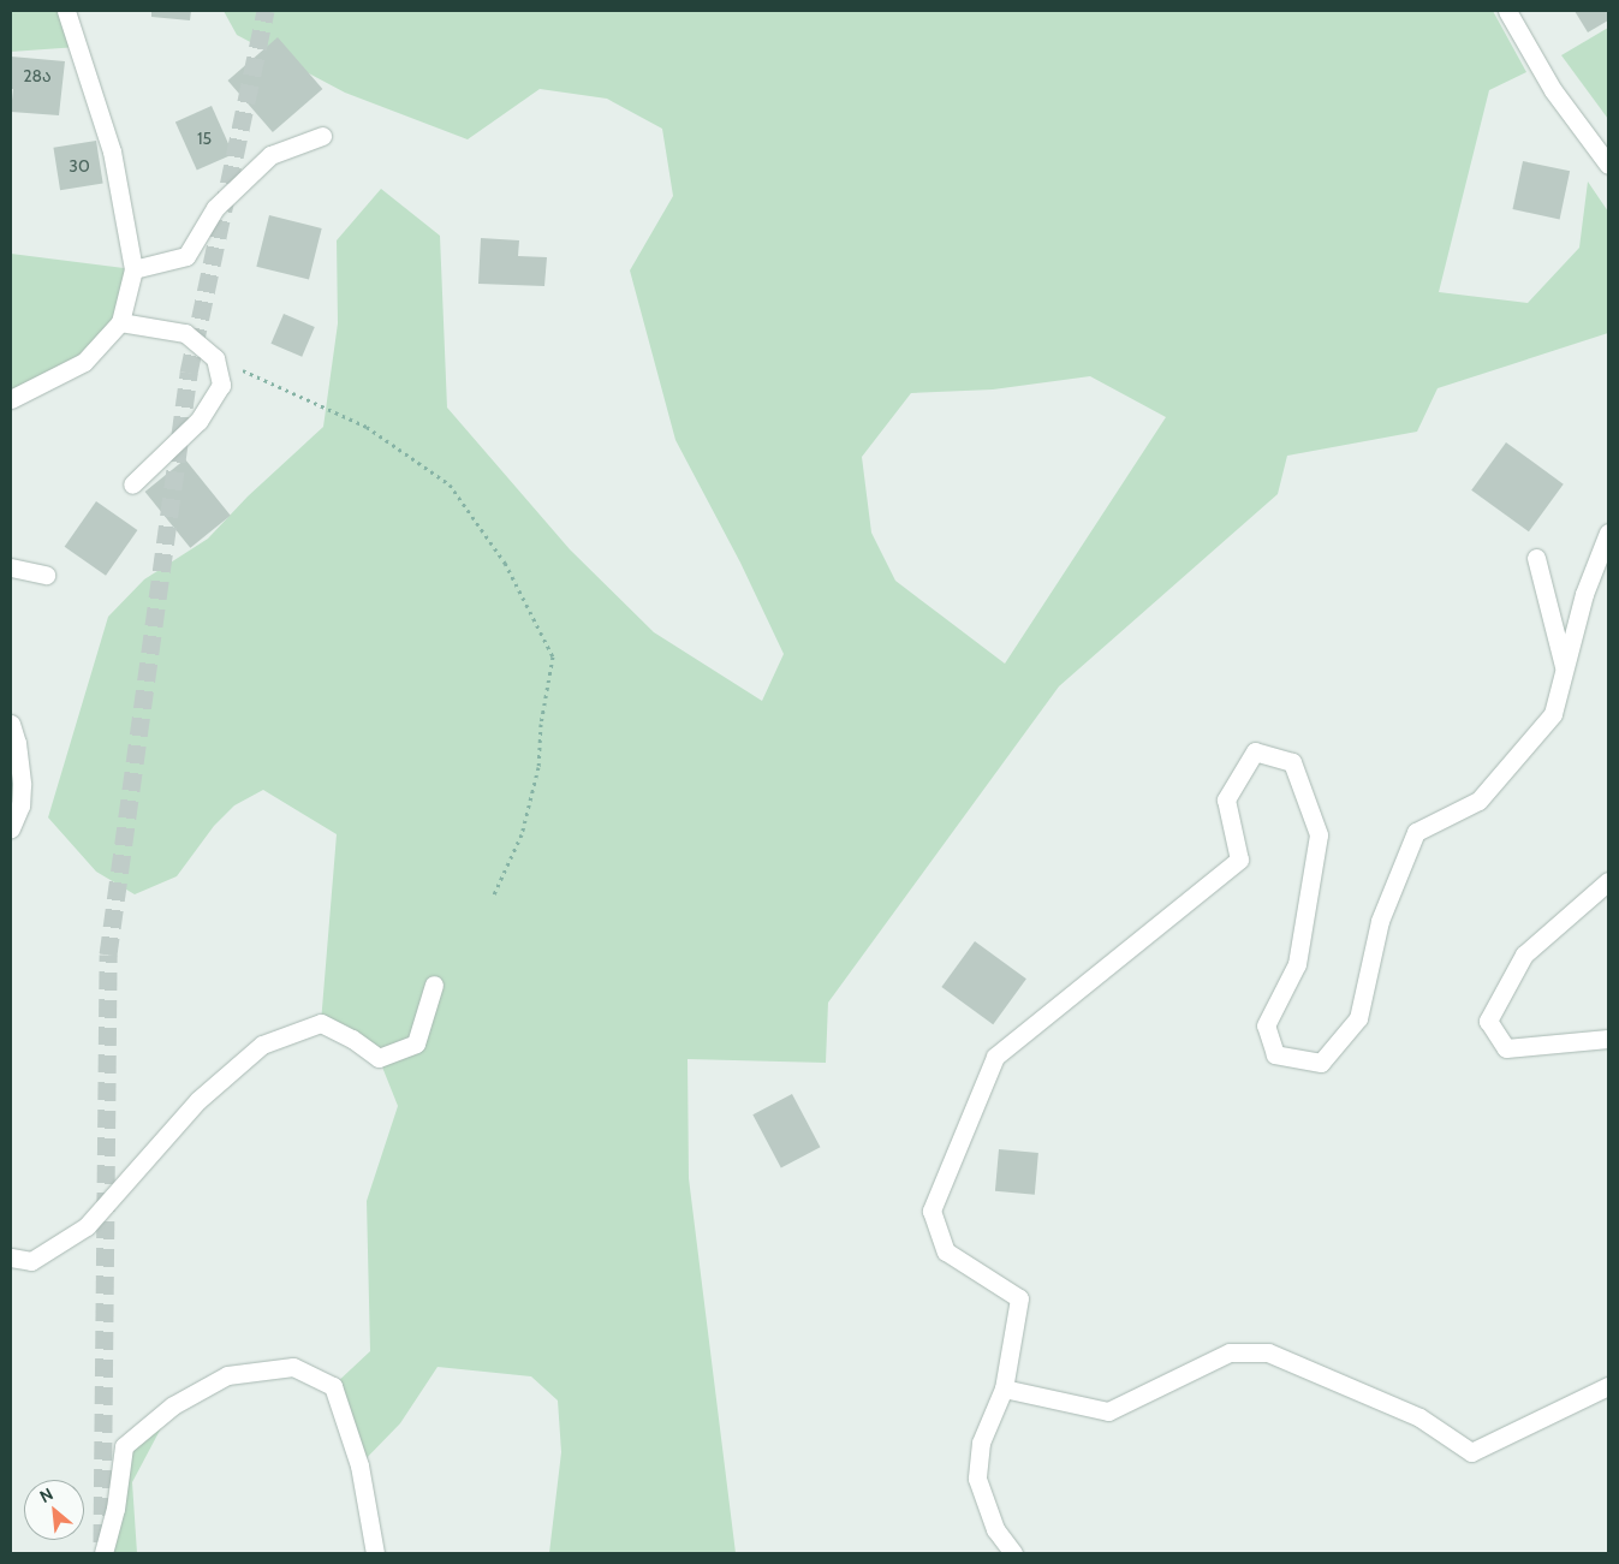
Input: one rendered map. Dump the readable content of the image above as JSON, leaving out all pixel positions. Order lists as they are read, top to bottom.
{
  "house_numbers": ["28ა", "15", "30"],
  "north": "top left"
}
